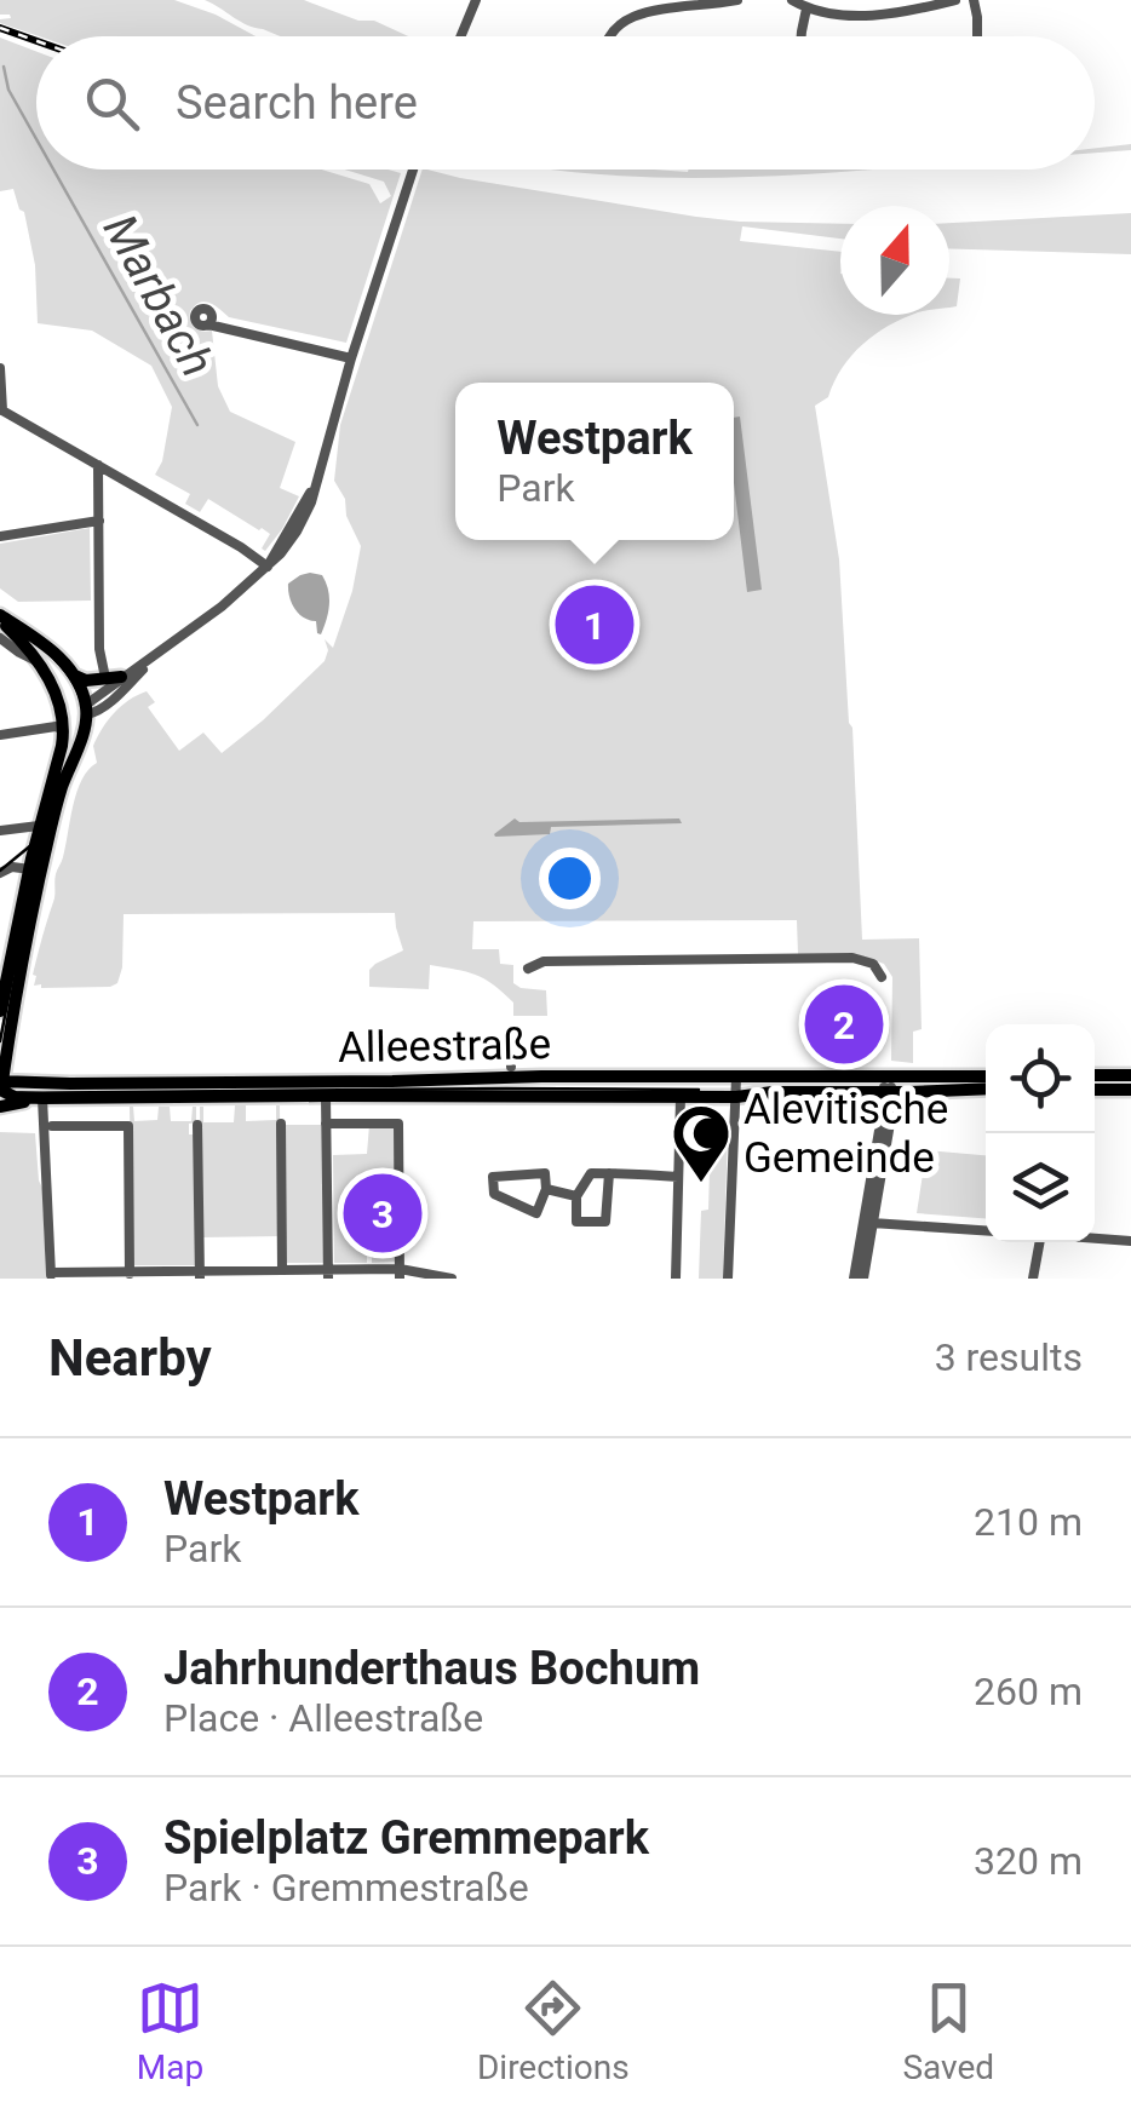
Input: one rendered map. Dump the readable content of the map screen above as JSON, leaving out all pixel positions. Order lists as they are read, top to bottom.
{
  "streets": {
    "main road": ["Alleestraße"]
  },
  "water": ["Marbach"],
  "places": {
    "mosque": ["Alevitische Gemeinde"]
  },
  "north": "top",
  "page": {
    "search": "Search here",
    "popup": ["Westpark", "Park"],
    "pins": ["1", "2", "3"],
    "heading": ["Nearby", "3 results"],
    "list": [
      {
        "mark": "1",
        "name": "Westpark",
        "note": "Park",
        "value": "210 m"
      },
      {
        "mark": "2",
        "name": "Jahrhunderthaus Bochum",
        "note": "Place · Alleestraße",
        "value": "260 m"
      },
      {
        "mark": "3",
        "name": "Spielplatz Gremmepark",
        "note": "Park · Gremmestraße",
        "value": "320 m"
      }
    ],
    "nav": ["Map", "Directions", "Saved"]
  }
}
